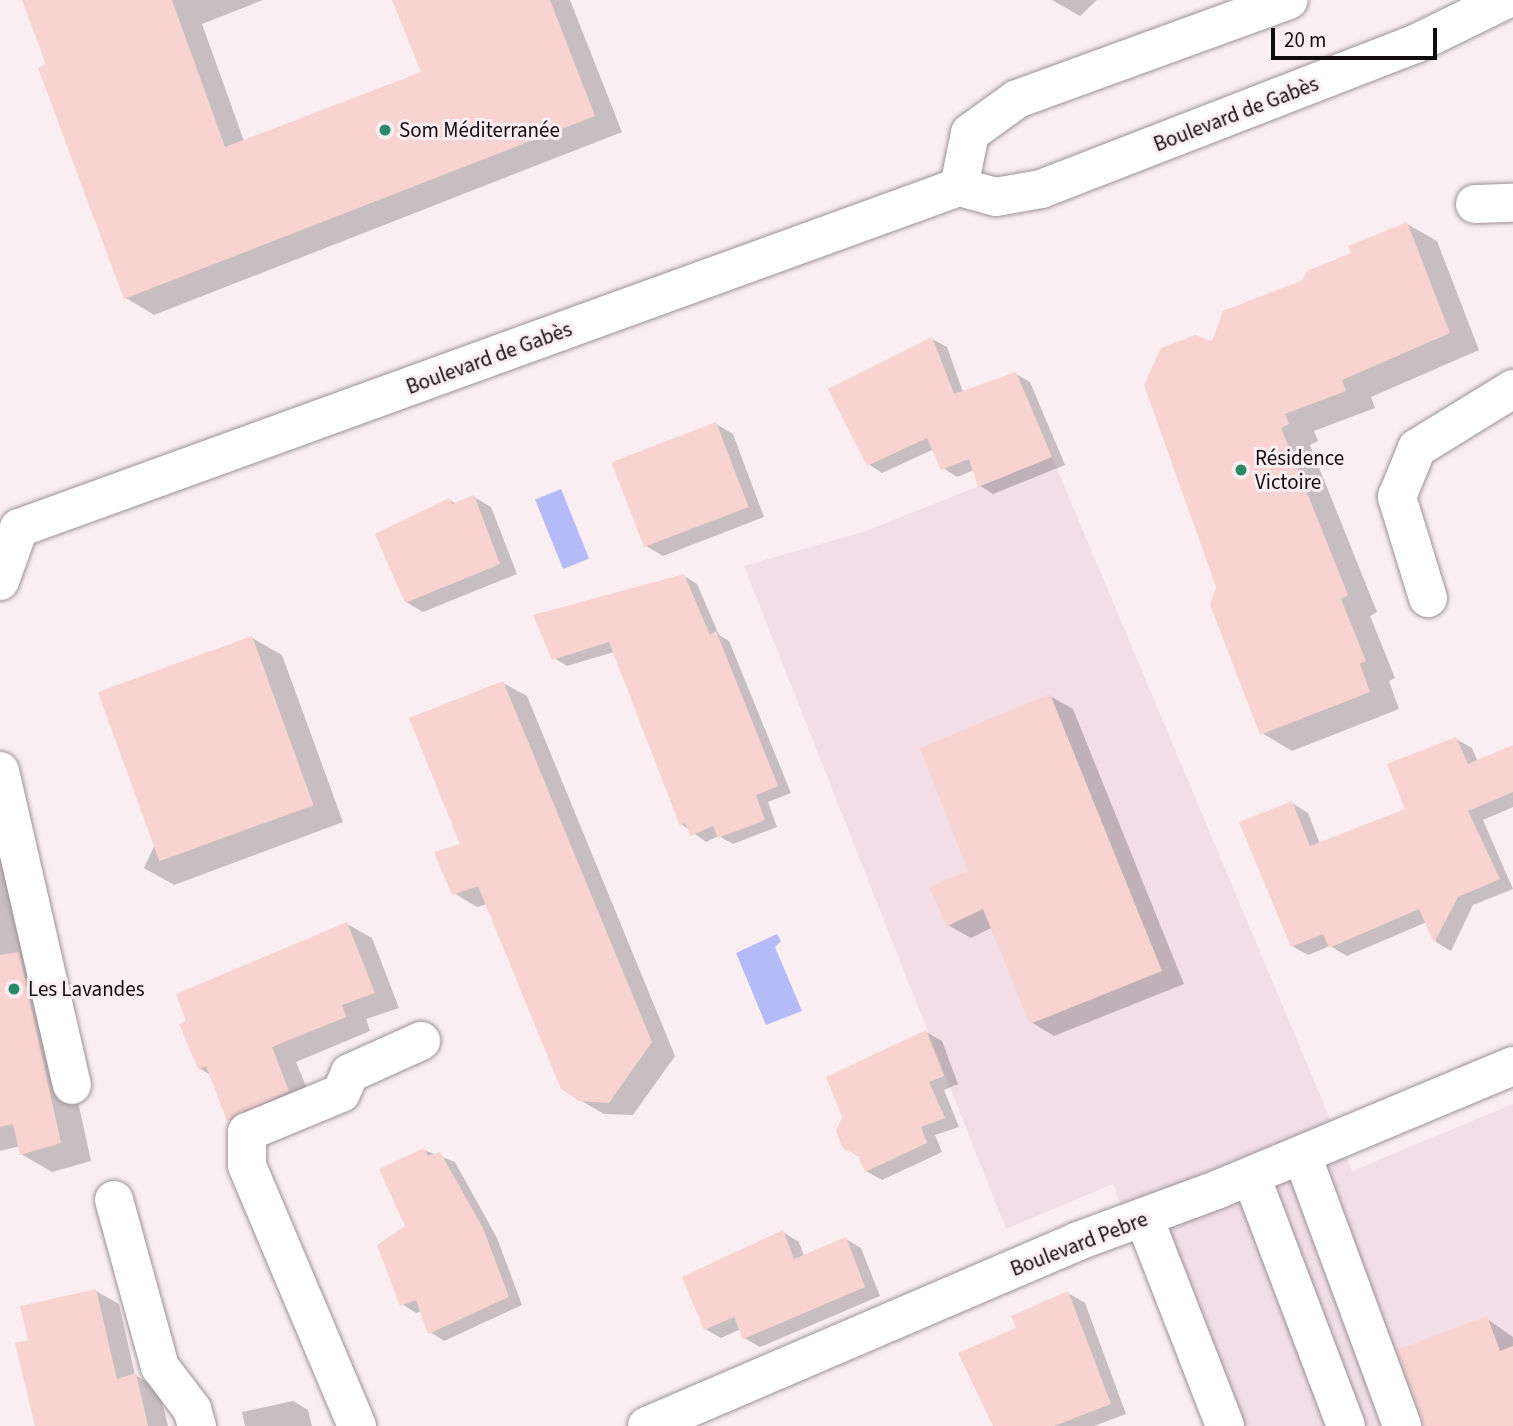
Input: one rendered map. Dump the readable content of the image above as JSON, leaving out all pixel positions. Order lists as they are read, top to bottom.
{
  "streets": {
    "street": ["Boulevard de Gabès", "Boulevard Pebre"]
  },
  "places": ["Som Méditerranée", "Résidence Victoire", "Les Lavandes"],
  "scale_bar": "20 m"
}
